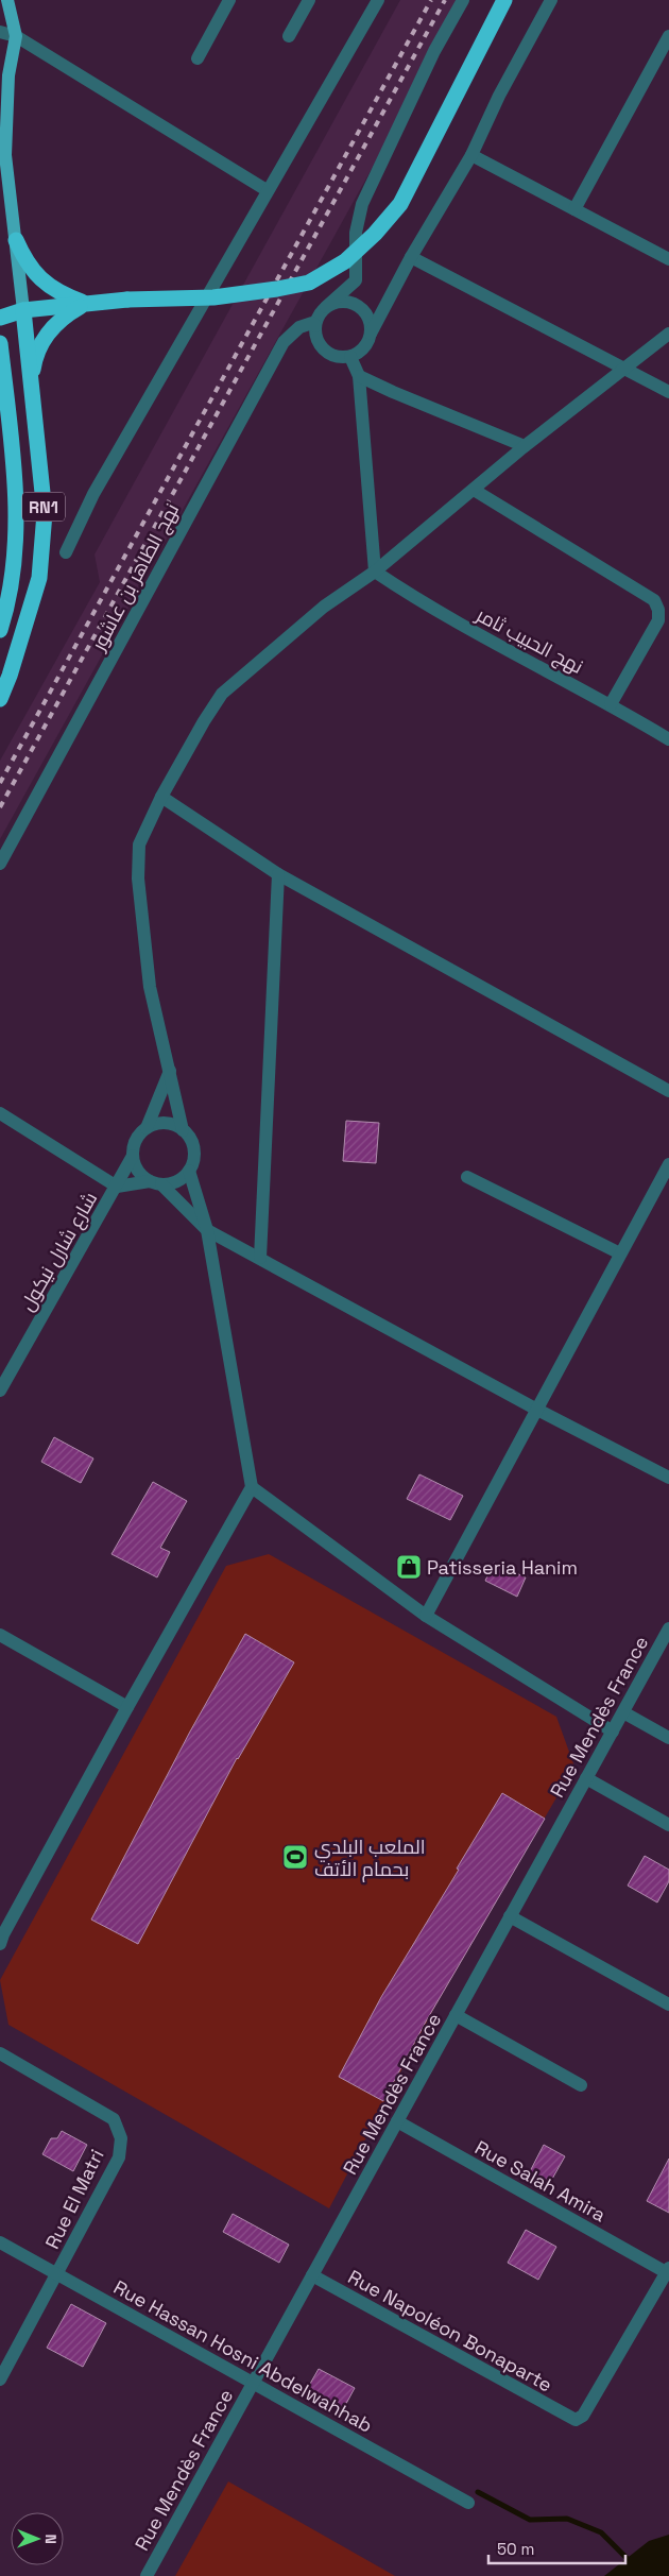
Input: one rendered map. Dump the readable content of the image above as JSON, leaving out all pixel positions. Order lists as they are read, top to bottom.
{
  "streets": {
    "highway": ["RN1"],
    "street": [
      "نهج الطاهر بن عاشور",
      "نهج الحبيب ثامر",
      "شارع شارل نيكول",
      "Rue Mendès France",
      "Rue Salah Amira",
      "Rue El Matri",
      "Rue Napoléon Bonaparte",
      "Rue Hassan Hosni Abdelwahhab"
    ]
  },
  "crossings": [
    ["Rue Mendès France", "Rue Salah Amira"],
    ["Rue Mendès France", "Rue Napoléon Bonaparte"],
    ["Rue Mendès France", "Rue Hassan Hosni Abdelwahhab"],
    ["Rue Salah Amira", "Rue Napoléon Bonaparte"],
    ["Rue El Matri", "Rue Hassan Hosni Abdelwahhab"]
  ],
  "places": {
    "shop": ["Patisseria Hanim"],
    "sports": ["الملعب البلدي بحمام الأتف"]
  },
  "scale_bar": "50 m",
  "north": "right"
}
